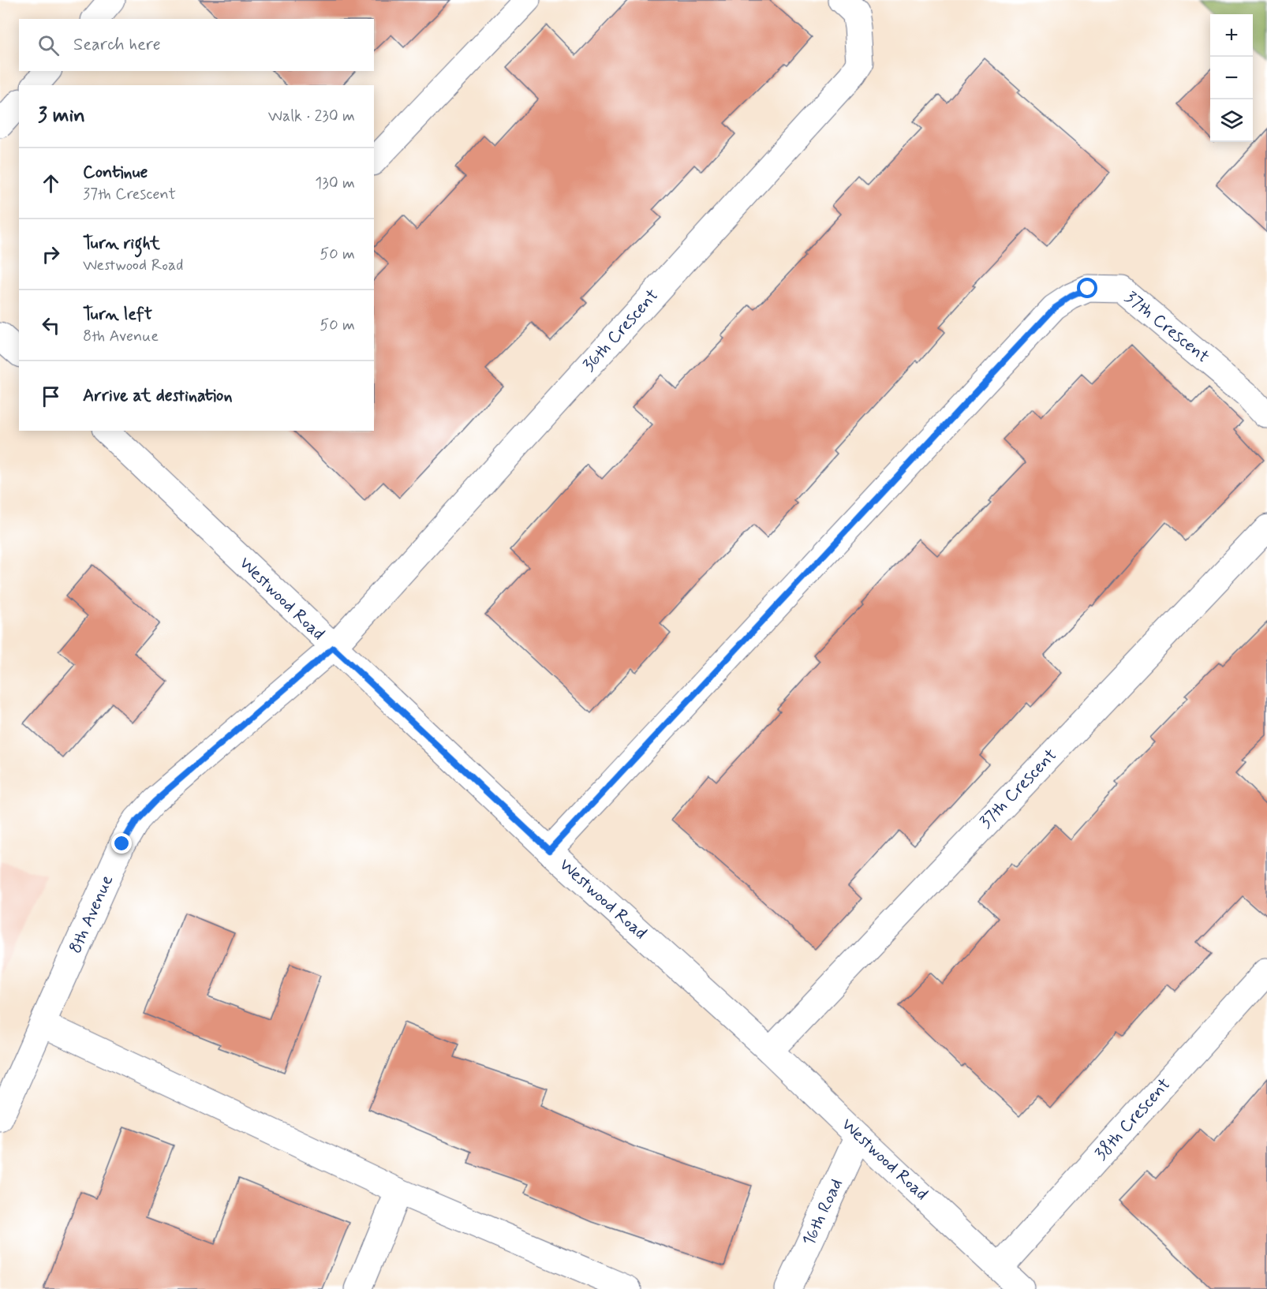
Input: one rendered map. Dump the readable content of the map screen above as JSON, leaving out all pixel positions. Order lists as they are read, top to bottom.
{
  "streets": {
    "street": [
      "37th Crescent",
      "36th Crescent",
      "Westwood Road",
      "8th Avenue",
      "38th Crescent",
      "16th Road"
    ]
  },
  "crossings": [
    ["37th Crescent", "Westwood Road"],
    ["36th Crescent", "Westwood Road"],
    ["36th Crescent", "8th Avenue"],
    ["Westwood Road", "8th Avenue"],
    ["Westwood Road", "38th Crescent"],
    ["Westwood Road", "16th Road"]
  ],
  "page": {
    "map_buttons": ["+", "−"],
    "search": "Search here",
    "heading": ["3 min", "Walk · 230 m"],
    "list": [
      ["Continue", "37th Crescent", "130 m"],
      ["Turn right", "Westwood Road", "50 m"],
      ["Turn left", "8th Avenue", "50 m"],
      "Arrive at destination"
    ]
  }
}
